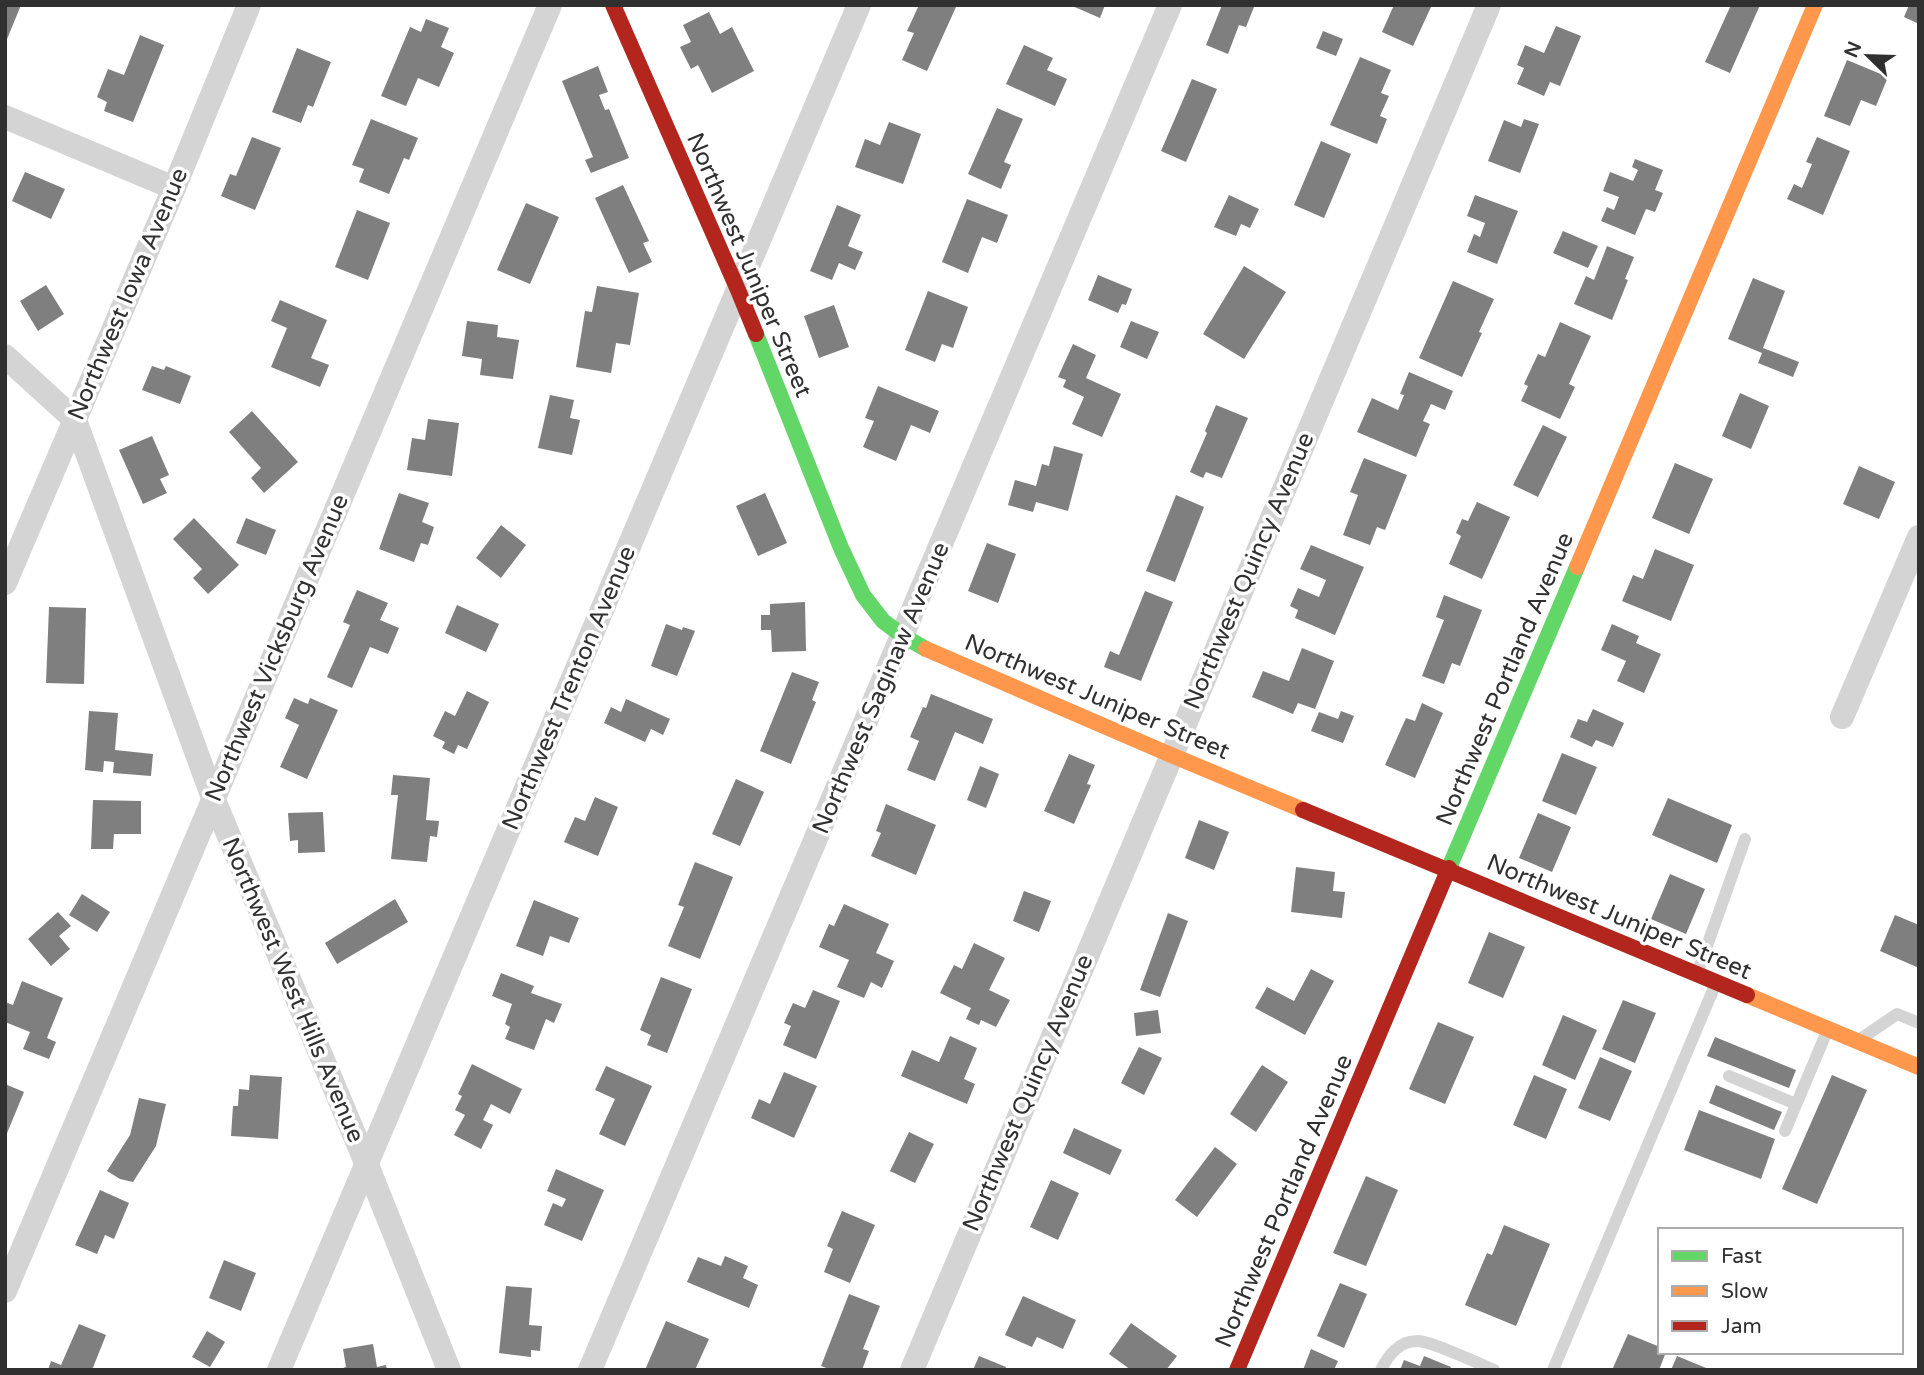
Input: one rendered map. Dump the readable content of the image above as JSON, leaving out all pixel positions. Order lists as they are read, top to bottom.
{
  "streets": {
    "street": [
      "Northwest Juniper Street",
      "Northwest Iowa Avenue",
      "Northwest Quincy Avenue",
      "Northwest Vicksburg Avenue",
      "Northwest Portland Avenue",
      "Northwest Trenton Avenue",
      "Northwest Saginaw Avenue",
      "Northwest West Hills Avenue"
    ]
  },
  "crossings": [
    ["Northwest Juniper Street", "Northwest Quincy Avenue"],
    ["Northwest Juniper Street", "Northwest Portland Avenue"],
    ["Northwest Juniper Street", "Northwest Trenton Avenue"],
    ["Northwest Juniper Street", "Northwest Saginaw Avenue"],
    ["Northwest Iowa Avenue", "Northwest West Hills Avenue"],
    ["Northwest Vicksburg Avenue", "Northwest West Hills Avenue"],
    ["Northwest Trenton Avenue", "Northwest West Hills Avenue"]
  ],
  "legend": ["Fast", "Slow", "Jam"],
  "north": "top left"
}
